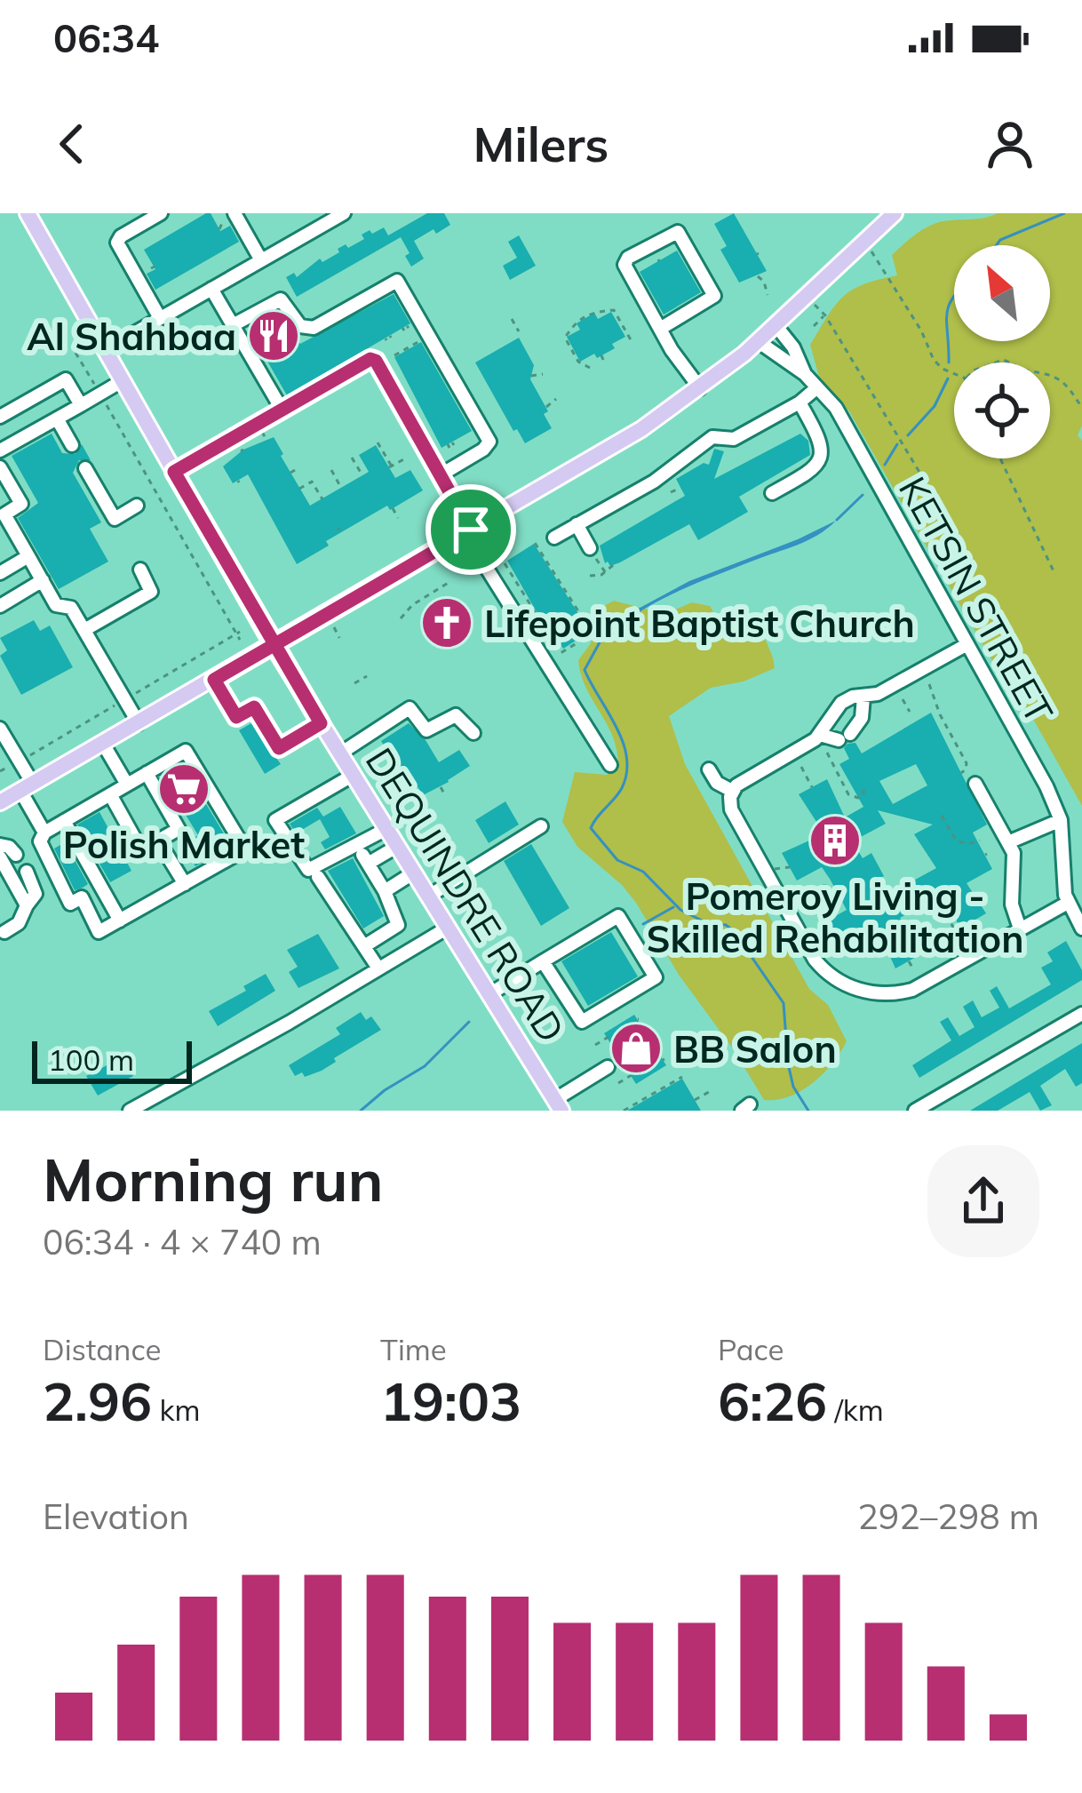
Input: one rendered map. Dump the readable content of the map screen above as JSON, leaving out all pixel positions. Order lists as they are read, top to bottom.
{
  "streets": {
    "main road": ["DEQUINDRE ROAD"],
    "street": ["KETSIN STREET"]
  },
  "places": {
    "restaurant": ["Al Shahbaa"],
    "church": ["Lifepoint Baptist Church"],
    "supermarket": ["Polish Market"],
    "building": ["Pomeroy Living - Skilled Rehabilitation"],
    "shop": ["BB Salon"]
  },
  "scale_bar": "100 m",
  "north": "top left",
  "page": {
    "status": "06:34",
    "header": "Milers",
    "scale": "100 m",
    "heading": ["Morning run", "06:34 · 4 × 740 m"],
    "stats": [
      ["Distance", "2.96 km"],
      ["Time", "19:03"],
      ["Pace", "6:26 /km"]
    ],
    "chart": ["Elevation", "292–298 m"]
  }
}
